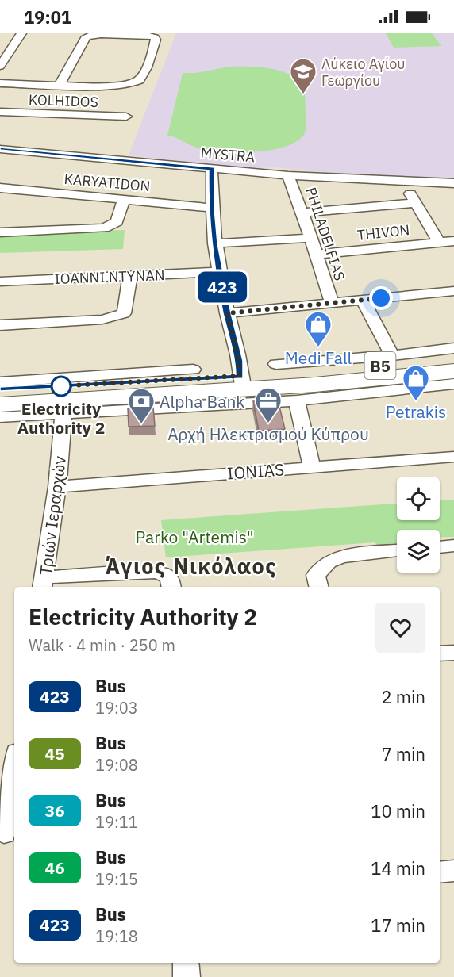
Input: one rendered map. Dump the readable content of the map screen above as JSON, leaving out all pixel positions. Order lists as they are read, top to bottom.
{
  "streets": {
    "main road": ["B5"],
    "street": [
      "KOLHIDOS",
      "MYSTRA",
      "KARYATIDON",
      "THIVON",
      "PHILADELFIAS",
      "IOANNI NTYNAN",
      "IONIAS",
      "Τριών Ιεραρχών"
    ]
  },
  "crossings": [
    ["MYSTRA", "PHILADELFIAS"],
    ["THIVON", "PHILADELFIAS"],
    ["IONIAS", "Τριών Ιεραρχών"]
  ],
  "districts": ["Άγιος Νικόλαος"],
  "parks": ["Parko \"Artemis\""],
  "places": {
    "school or university": ["Λύκειο Αγίου Γεωργίου"],
    "shop": ["Medi Fall", "Petrakis"],
    "other": ["Electricity Authority 2"],
    "office": ["Αρχή Ηλεκτρισμού Κύπρου"],
    "bank": ["Alpha Bank"]
  },
  "lines": ["bus line 423"],
  "page": {
    "status": "19:01",
    "on_map": "423",
    "heading": ["Electricity Authority 2", "Walk · 4 min · 250 m"],
    "list": [
      {
        "mark": "423",
        "name": "Bus",
        "note": "19:03",
        "value": "2 min"
      },
      {
        "mark": "45",
        "name": "Bus",
        "note": "19:08",
        "value": "7 min"
      },
      {
        "mark": "36",
        "name": "Bus",
        "note": "19:11",
        "value": "10 min"
      },
      {
        "mark": "46",
        "name": "Bus",
        "note": "19:15",
        "value": "14 min"
      },
      {
        "mark": "423",
        "name": "Bus",
        "note": "19:18",
        "value": "17 min"
      }
    ]
  }
}
